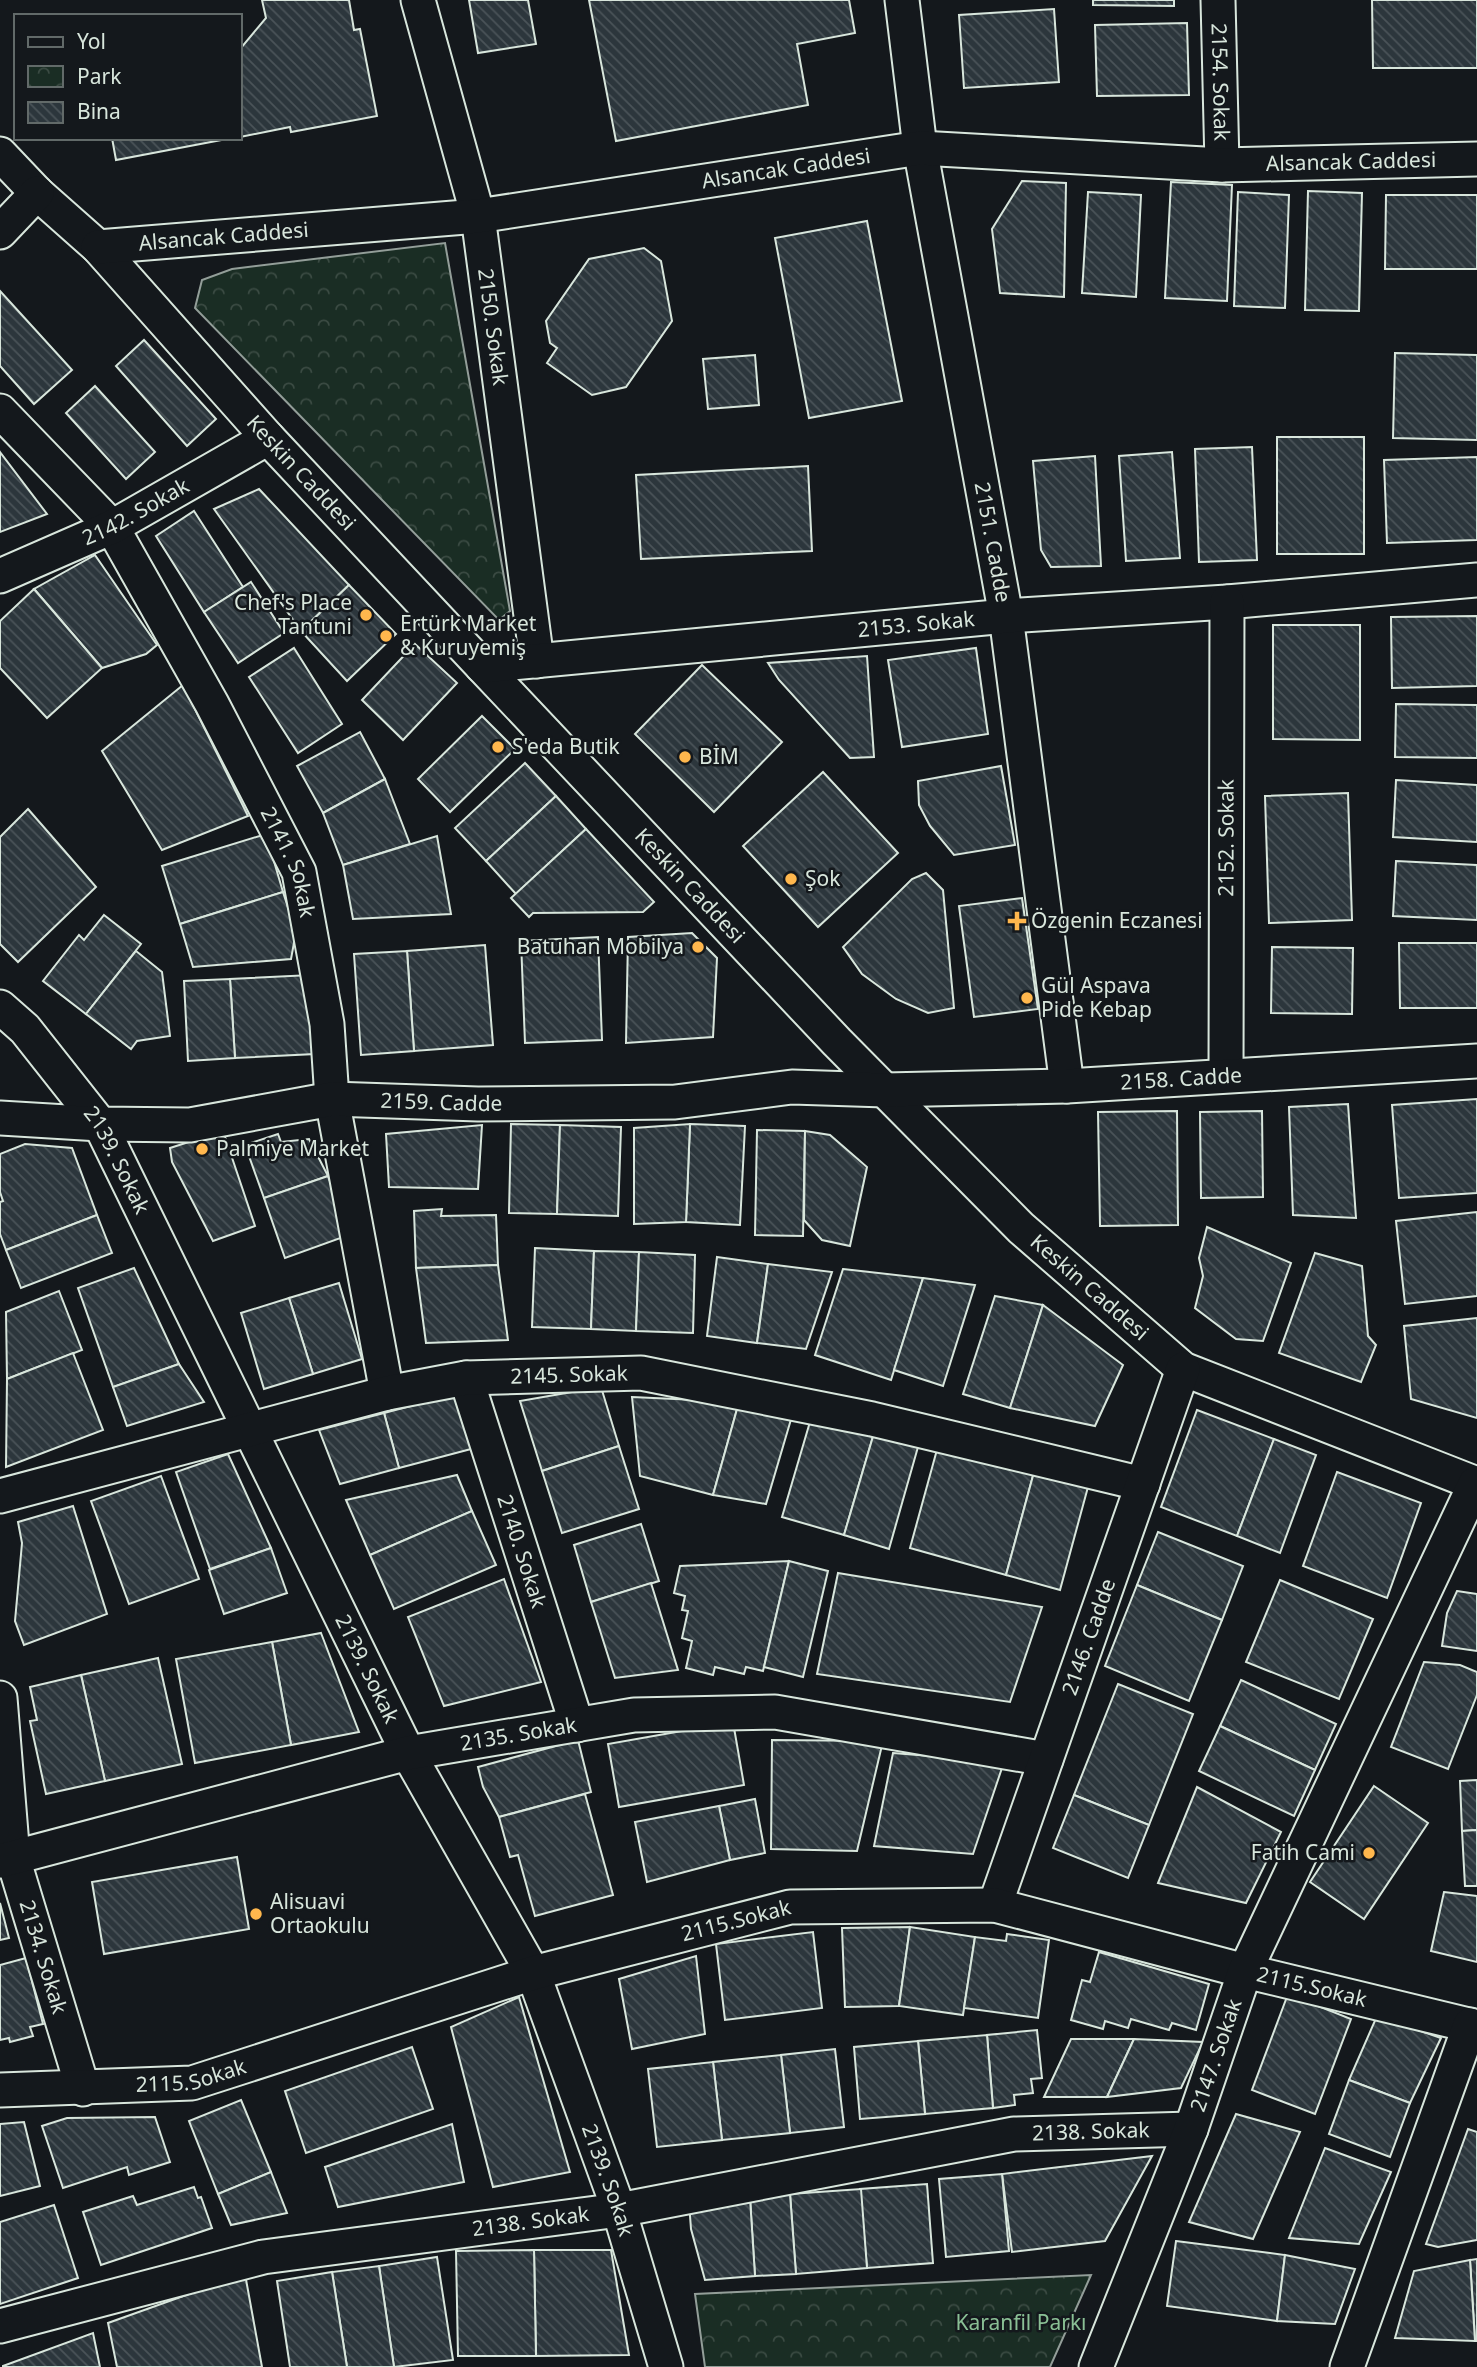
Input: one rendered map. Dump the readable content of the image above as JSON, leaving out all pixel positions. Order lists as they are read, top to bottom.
{
  "streets": {
    "street": [
      "2154. Sokak",
      "Alsancak Caddesi",
      "2150. Sokak",
      "Keskin Caddesi",
      "2142. Sokak",
      "2151. Cadde",
      "2153. Sokak",
      "2152. Sokak",
      "2141. Sokak",
      "2158. Cadde",
      "2159. Cadde",
      "2139. Sokak",
      "2145. Sokak",
      "2140. Sokak",
      "2146. Cadde",
      "2135. Sokak",
      "2115.Sokak",
      "2134. Sokak",
      "2147. Sokak",
      "2138. Sokak"
    ]
  },
  "crossings": [
    ["2154. Sokak", "Alsancak Caddesi"],
    ["Alsancak Caddesi", "2150. Sokak"],
    ["Alsancak Caddesi", "Keskin Caddesi"],
    ["Alsancak Caddesi", "2151. Cadde"],
    ["2150. Sokak", "2153. Sokak"],
    ["Keskin Caddesi", "2142. Sokak"],
    ["Keskin Caddesi", "2153. Sokak"],
    ["Keskin Caddesi", "2158. Cadde"],
    ["Keskin Caddesi", "2159. Cadde"],
    ["Keskin Caddesi", "2146. Cadde"],
    ["Keskin Caddesi", "2147. Sokak"],
    ["2142. Sokak", "2141. Sokak"],
    ["2151. Cadde", "2153. Sokak"],
    ["2151. Cadde", "2158. Cadde"],
    ["2153. Sokak", "2152. Sokak"],
    ["2152. Sokak", "2158. Cadde"],
    ["2141. Sokak", "2159. Cadde"],
    ["2141. Sokak", "2145. Sokak"],
    ["2158. Cadde", "2159. Cadde"],
    ["2159. Cadde", "2139. Sokak"],
    ["2139. Sokak", "2145. Sokak"],
    ["2139. Sokak", "2135. Sokak"],
    ["2139. Sokak", "2115.Sokak"],
    ["2139. Sokak", "2138. Sokak"],
    ["2145. Sokak", "2140. Sokak"],
    ["2145. Sokak", "2146. Cadde"],
    ["2140. Sokak", "2135. Sokak"],
    ["2146. Cadde", "2135. Sokak"],
    ["2146. Cadde", "2115.Sokak"],
    ["2135. Sokak", "2134. Sokak"],
    ["2115.Sokak", "2134. Sokak"],
    ["2115.Sokak", "2147. Sokak"],
    ["2147. Sokak", "2138. Sokak"]
  ],
  "parks": ["Karanfil Parkı"],
  "places": {
    "other": [
      "Chef's Place Tantuni",
      "Ertürk Market & Kuruyemiş",
      "S'eda Butik",
      "BİM",
      "Şok",
      "Batuhan Mobilya",
      "Gül Aspava Pide Kebap",
      "Palmiye Market",
      "Fatih Cami",
      "Alisuavi Ortaokulu"
    ],
    "health": ["Özgenin Eczanesi"]
  },
  "legend": ["Yol", "Park", "Bina"]
}
